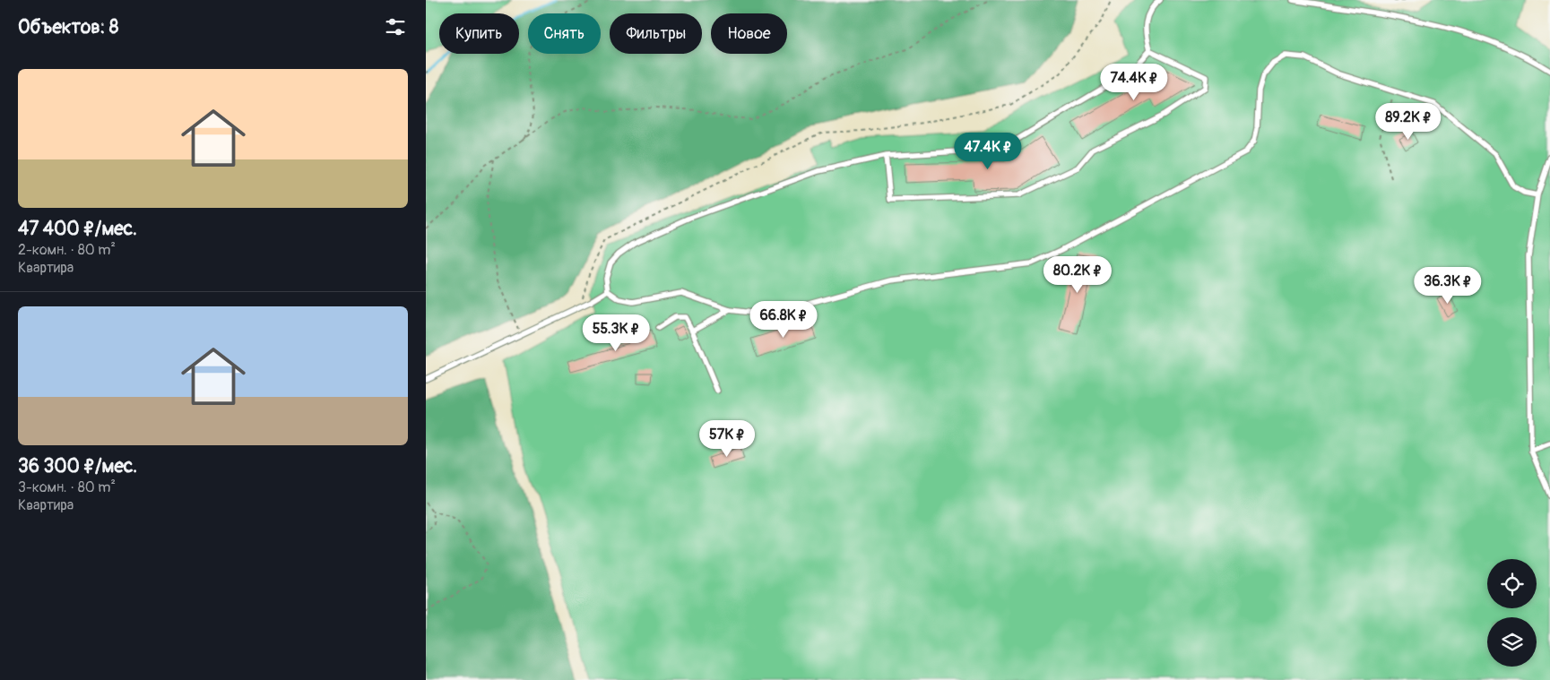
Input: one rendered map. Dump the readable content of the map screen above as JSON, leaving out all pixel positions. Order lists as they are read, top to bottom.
{
  "page": {
    "heading": "Объектов: 8",
    "chip": [
      "Купить",
      "Снять",
      "Фильтры",
      "Новое"
    ],
    "list": [
      {
        "name": "47 400 ₽/мес.",
        "note": "2-комн. · 80 m² · Квартира"
      },
      {
        "name": "36 300 ₽/мес.",
        "note": "3-комн. · 80 m² · Квартира"
      }
    ],
    "price": [
      "74.4K ₽",
      "89.2K ₽",
      "47.4K ₽",
      "80.2K ₽",
      "36.3K ₽",
      "66.8K ₽",
      "55.3K ₽",
      "57K ₽"
    ]
  }
}
